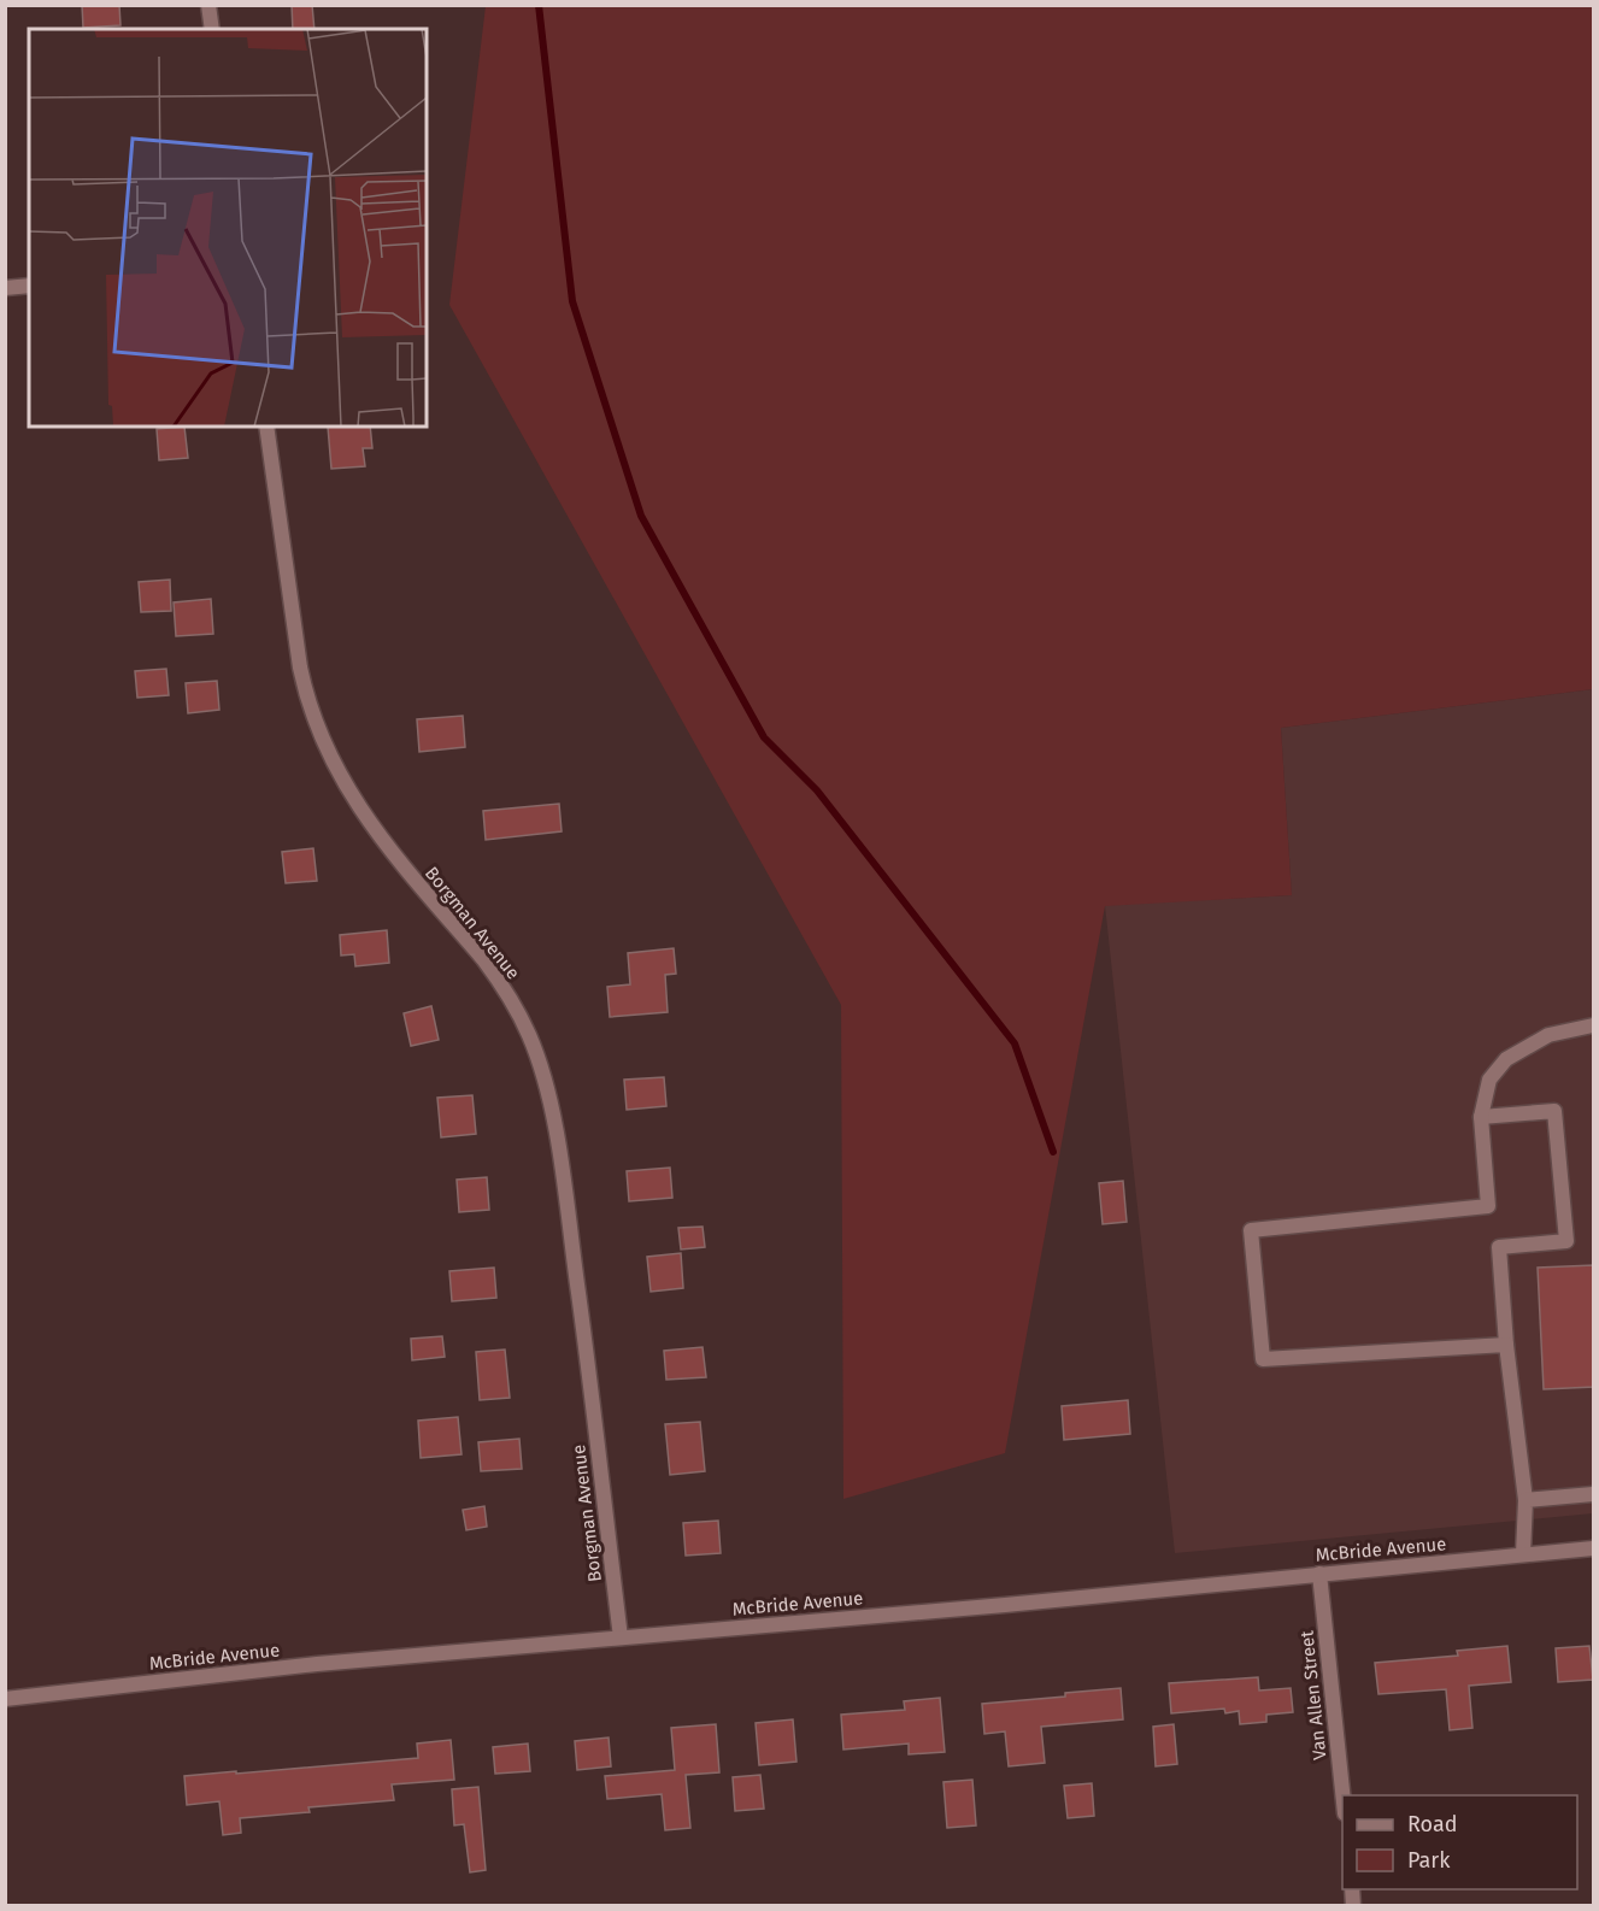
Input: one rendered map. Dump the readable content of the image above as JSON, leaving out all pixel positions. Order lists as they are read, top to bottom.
{
  "streets": {
    "street": ["Borgman Avenue", "McBride Avenue", "Van Allen Street"]
  },
  "crossings": [
    ["Borgman Avenue", "McBride Avenue"],
    ["McBride Avenue", "Van Allen Street"]
  ],
  "legend": ["Road", "Park"]
}
